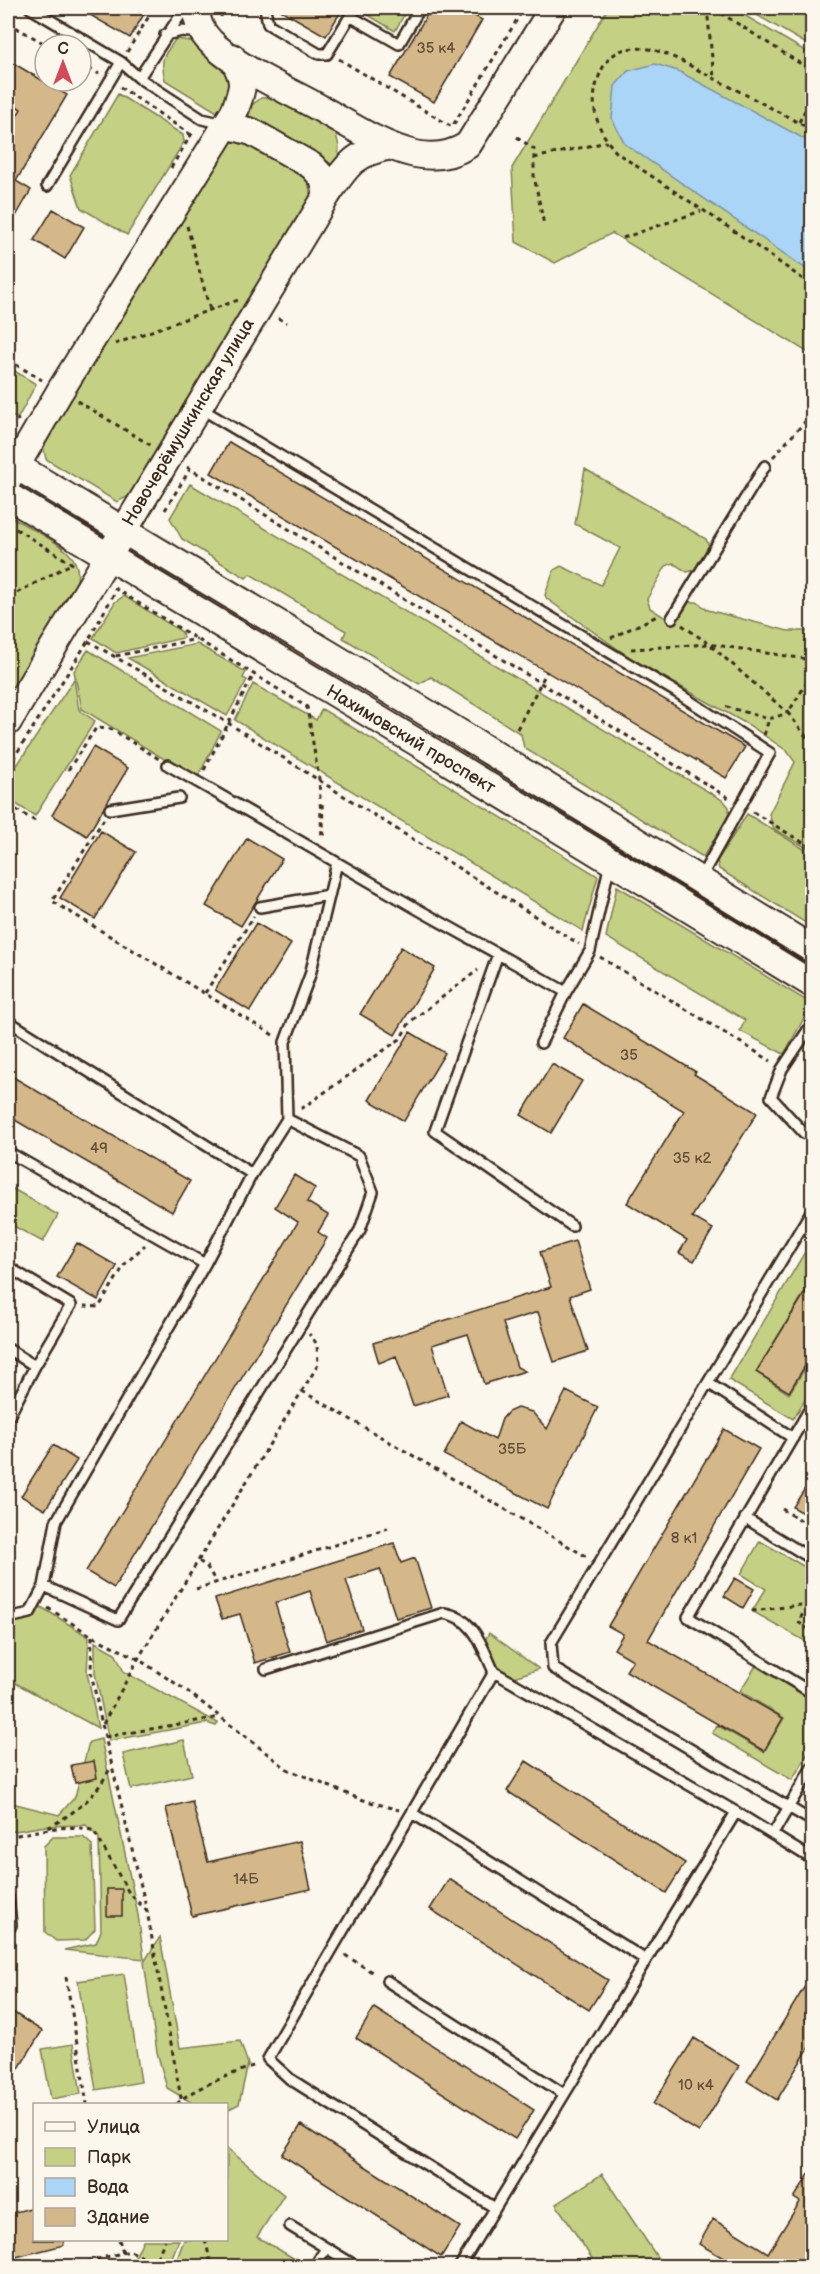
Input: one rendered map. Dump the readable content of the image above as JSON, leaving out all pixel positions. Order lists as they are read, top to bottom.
{
  "streets": {
    "main road": ["Новочерёмушкинская улица", "Нахимовский проспект"]
  },
  "crossings": [
    ["Новочерёмушкинская улица", "Нахимовский проспект"]
  ],
  "house_numbers": [
    "35 к4",
    "35",
    "49",
    "35 к2",
    "35Б",
    "8 к1",
    "14Б",
    "10 к4"
  ],
  "legend": [
    "Улица",
    "Парк",
    "Вода",
    "Здание"
  ],
  "north": "top"
}
